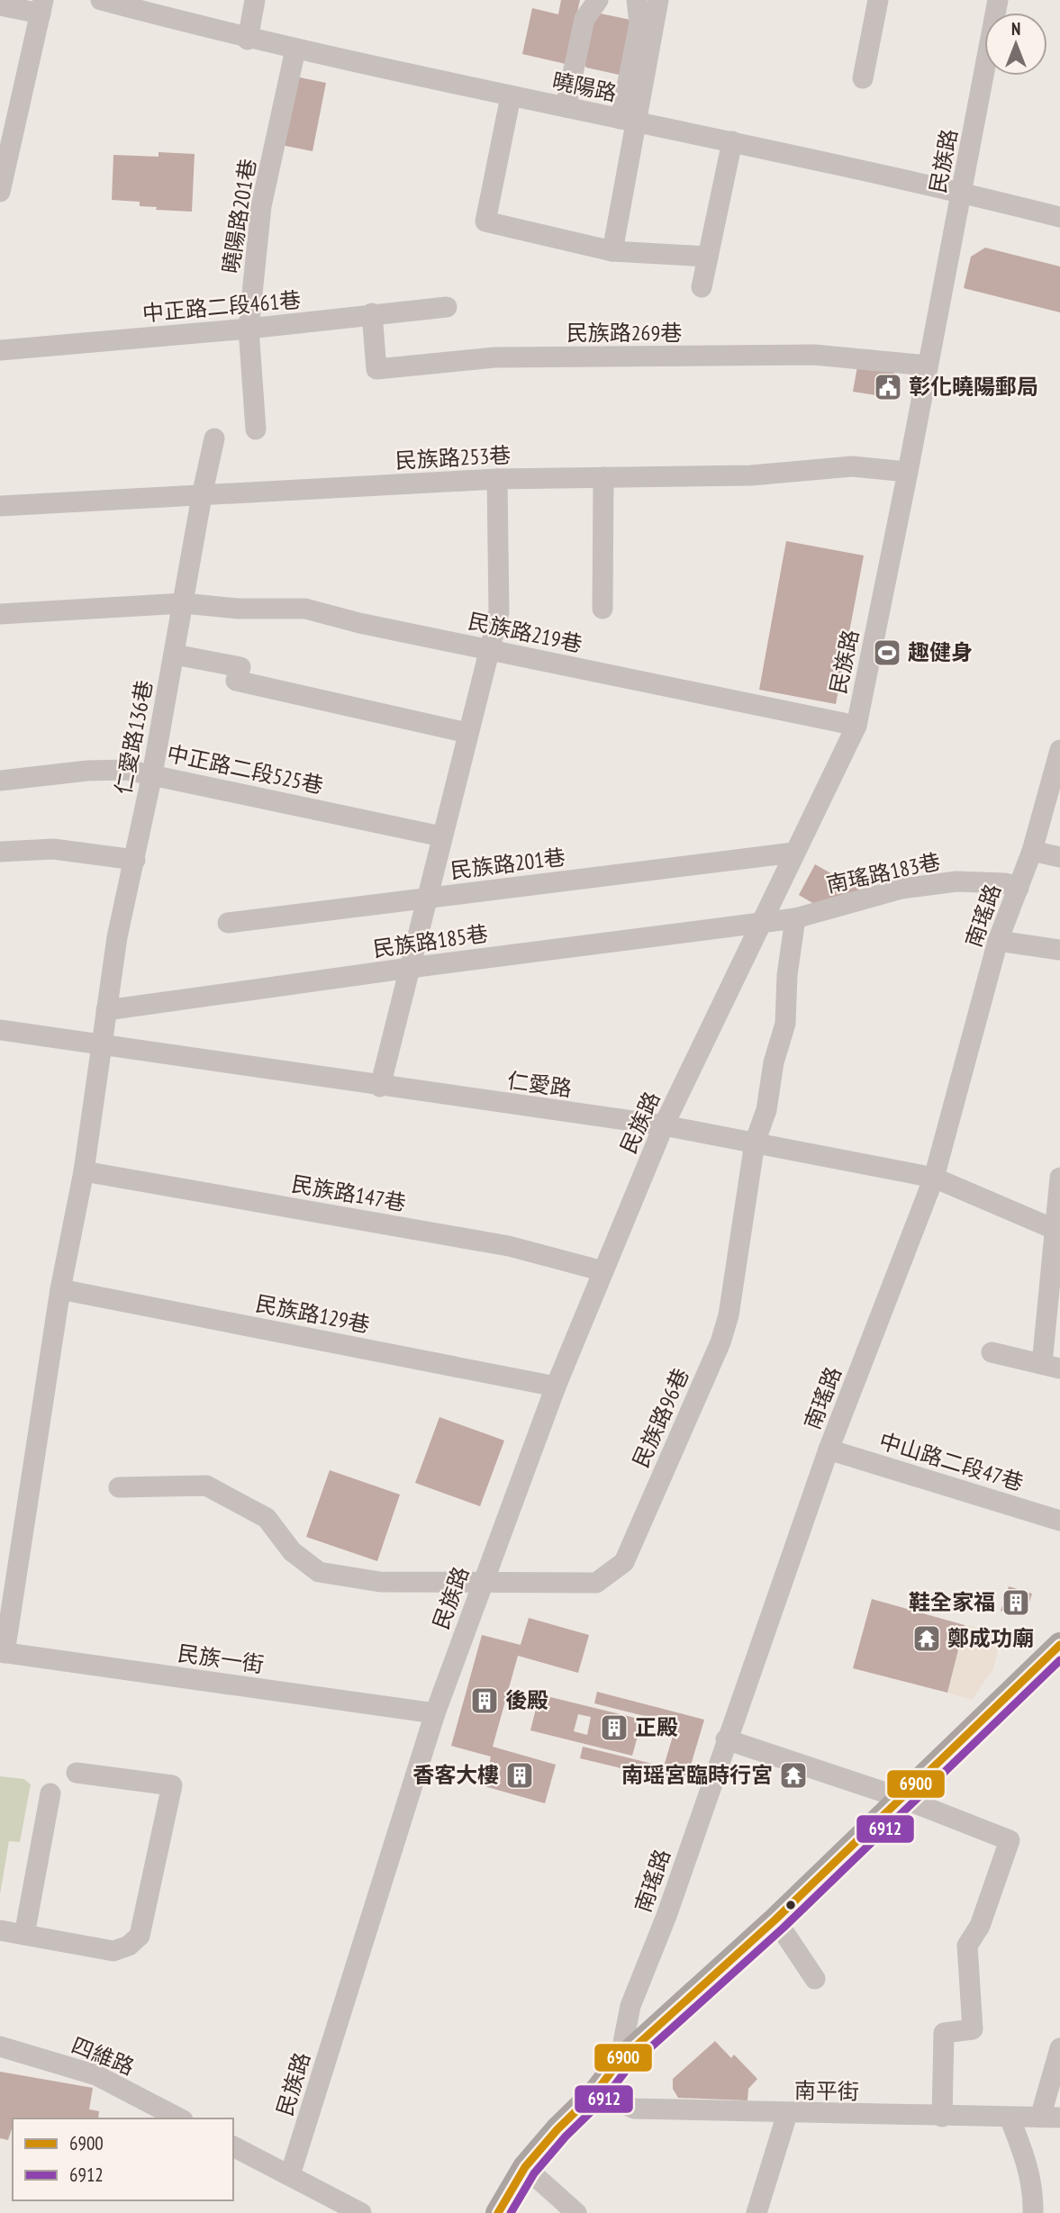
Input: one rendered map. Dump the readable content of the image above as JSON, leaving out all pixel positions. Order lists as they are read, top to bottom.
{
  "streets": {
    "street": [
      "曉陽路",
      "民族路",
      "曉陽路201巷",
      "中正路二段461巷",
      "民族路269巷",
      "民族路253巷",
      "民族路219巷",
      "仁愛路136巷",
      "中正路二段525巷",
      "民族路201巷",
      "南瑤路183巷",
      "南瑤路",
      "民族路185巷",
      "仁愛路",
      "民族路147巷",
      "民族路129巷",
      "民族路96巷",
      "中山路二段47巷",
      "民族一街",
      "四維路",
      "南平街"
    ]
  },
  "crossings": [
    ["曉陽路", "民族路"],
    ["曉陽路", "曉陽路201巷"],
    ["民族路", "民族路269巷"],
    ["民族路", "民族路253巷"],
    ["民族路", "民族路219巷"],
    ["民族路", "民族路201巷"],
    ["民族路", "南瑤路183巷"],
    ["民族路", "民族路185巷"],
    ["民族路", "仁愛路"],
    ["民族路", "民族路147巷"],
    ["民族路", "民族路129巷"],
    ["民族路", "民族路96巷"],
    ["民族路", "民族一街"],
    ["曉陽路201巷", "中正路二段461巷"],
    ["中正路二段461巷", "民族路269巷"],
    ["民族路253巷", "仁愛路136巷"],
    ["民族路219巷", "仁愛路136巷"],
    ["仁愛路136巷", "中正路二段525巷"],
    ["仁愛路136巷", "民族路185巷"],
    ["仁愛路136巷", "仁愛路"],
    ["仁愛路136巷", "民族路147巷"],
    ["仁愛路136巷", "民族路129巷"],
    ["仁愛路136巷", "民族一街"],
    ["南瑤路183巷", "南瑤路"],
    ["南瑤路183巷", "民族路185巷"],
    ["南瑤路183巷", "民族路96巷"],
    ["南瑤路", "仁愛路"],
    ["南瑤路", "中山路二段47巷"],
    ["仁愛路", "民族路96巷"]
  ],
  "places": {
    "public building": ["彰化曉陽郵局"],
    "sports": ["趣健身"],
    "building": [
      "鞋全家福",
      "後殿",
      "正殿",
      "香客大樓"
    ],
    "temple": ["鄭成功廟", "南瑶宮臨時行宮"]
  },
  "lines": ["transit line 6900", "transit line 6912"],
  "legend": ["6900", "6912"],
  "north": "top"
}
